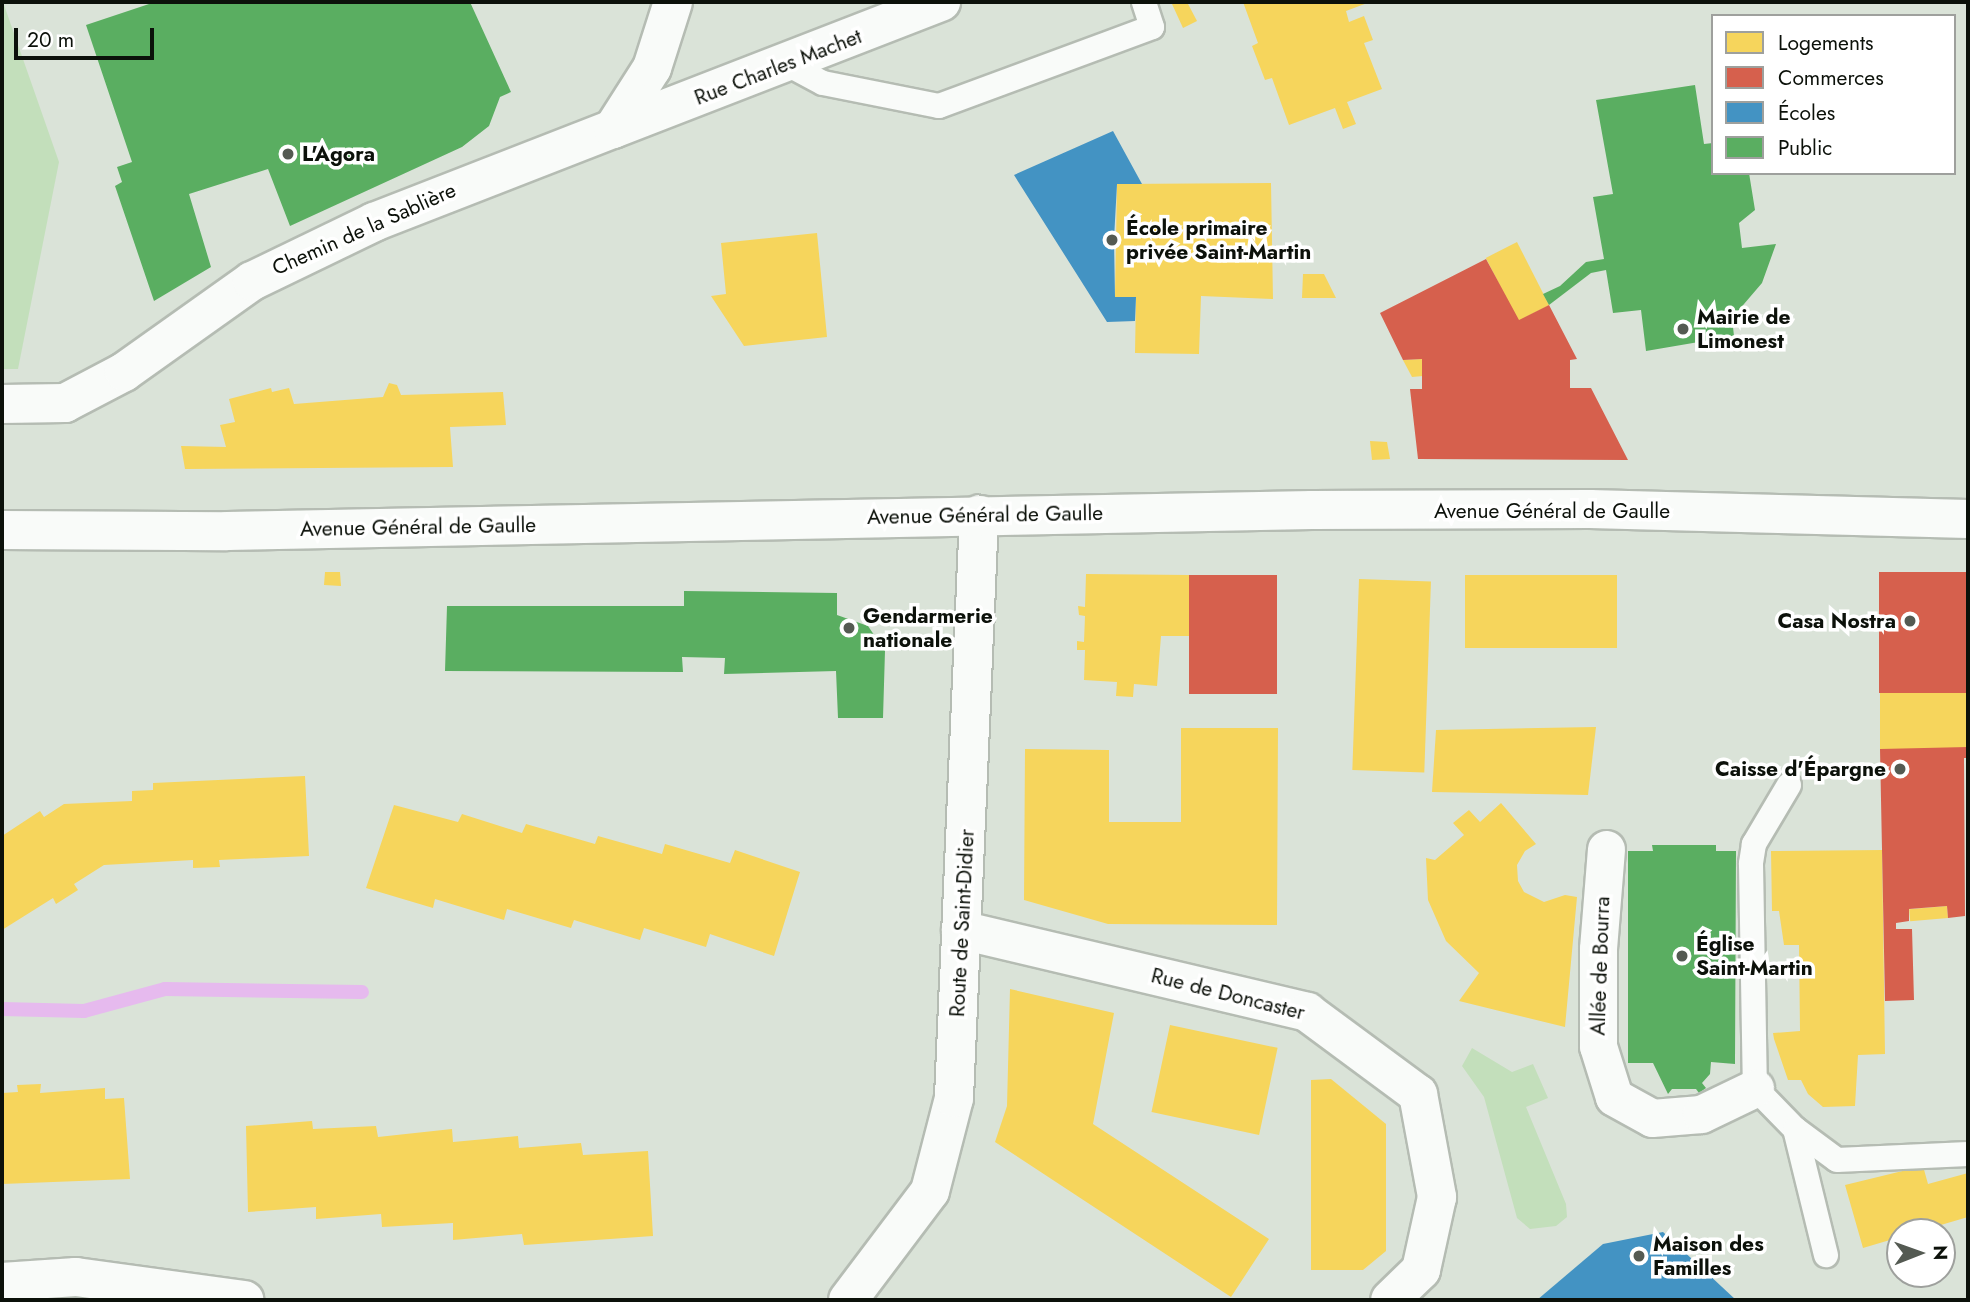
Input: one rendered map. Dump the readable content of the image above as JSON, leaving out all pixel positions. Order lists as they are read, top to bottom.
{
  "streets": {
    "street": [
      "Rue Charles Machet",
      "Chemin de la Sablière",
      "Avenue Général de Gaulle",
      "Route de Saint-Didier",
      "Allée de Bourra",
      "Rue de Doncaster"
    ]
  },
  "crossings": [
    ["Rue Charles Machet", "Chemin de la Sablière"],
    ["Avenue Général de Gaulle", "Route de Saint-Didier"],
    ["Route de Saint-Didier", "Rue de Doncaster"]
  ],
  "places": [
    "L'Agora",
    "École primaire privée Saint-Martin",
    "Mairie de Limonest",
    "Casa Nostra",
    "Gendarmerie nationale",
    "Caisse d'Épargne",
    "Église Saint-Martin",
    "Maison des Familles"
  ],
  "legend": [
    "Logements",
    "Commerces",
    "Écoles",
    "Public"
  ],
  "scale_bar": "20 m",
  "north": "right"
}
